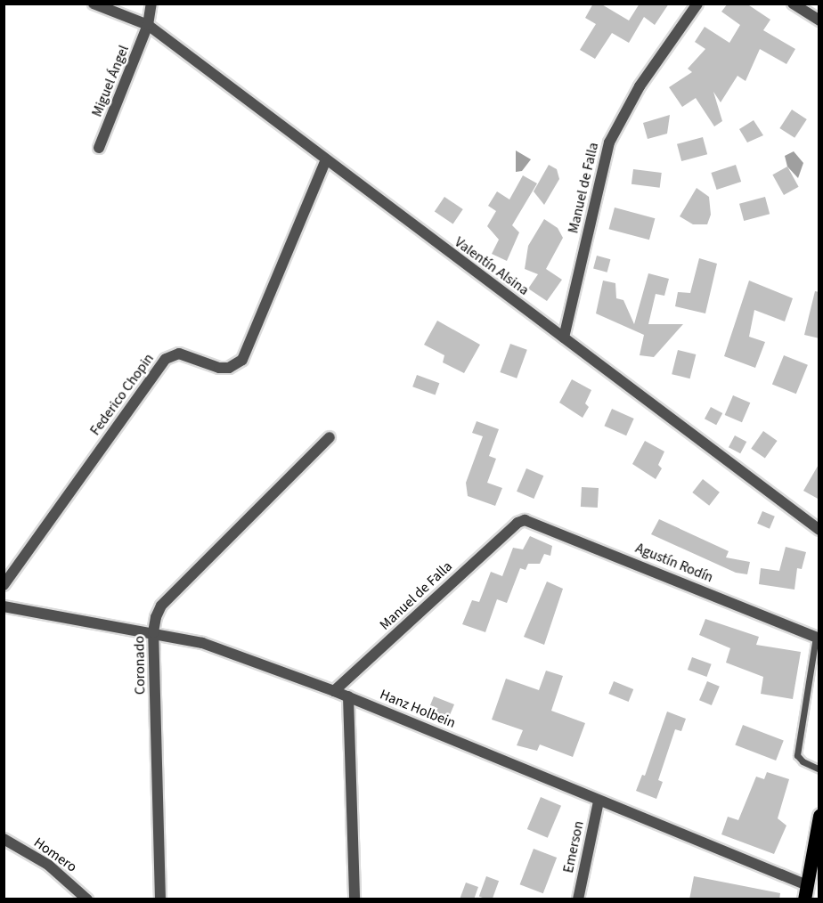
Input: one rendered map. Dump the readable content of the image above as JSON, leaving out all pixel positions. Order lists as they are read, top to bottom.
{
  "streets": {
    "street": [
      "Miguel Ángel",
      "Manuel de Falla",
      "Valentín Alsina",
      "Federico Chopin",
      "Agustín Rodín",
      "Coronado",
      "Hanz Holbein",
      "Emerson",
      "Homero"
    ]
  },
  "crossings": [
    ["Miguel Ángel", "Valentín Alsina"],
    ["Manuel de Falla", "Valentín Alsina"],
    ["Manuel de Falla", "Agustín Rodín"],
    ["Manuel de Falla", "Hanz Holbein"],
    ["Valentín Alsina", "Federico Chopin"],
    ["Coronado", "Hanz Holbein"],
    ["Hanz Holbein", "Emerson"]
  ]
}
